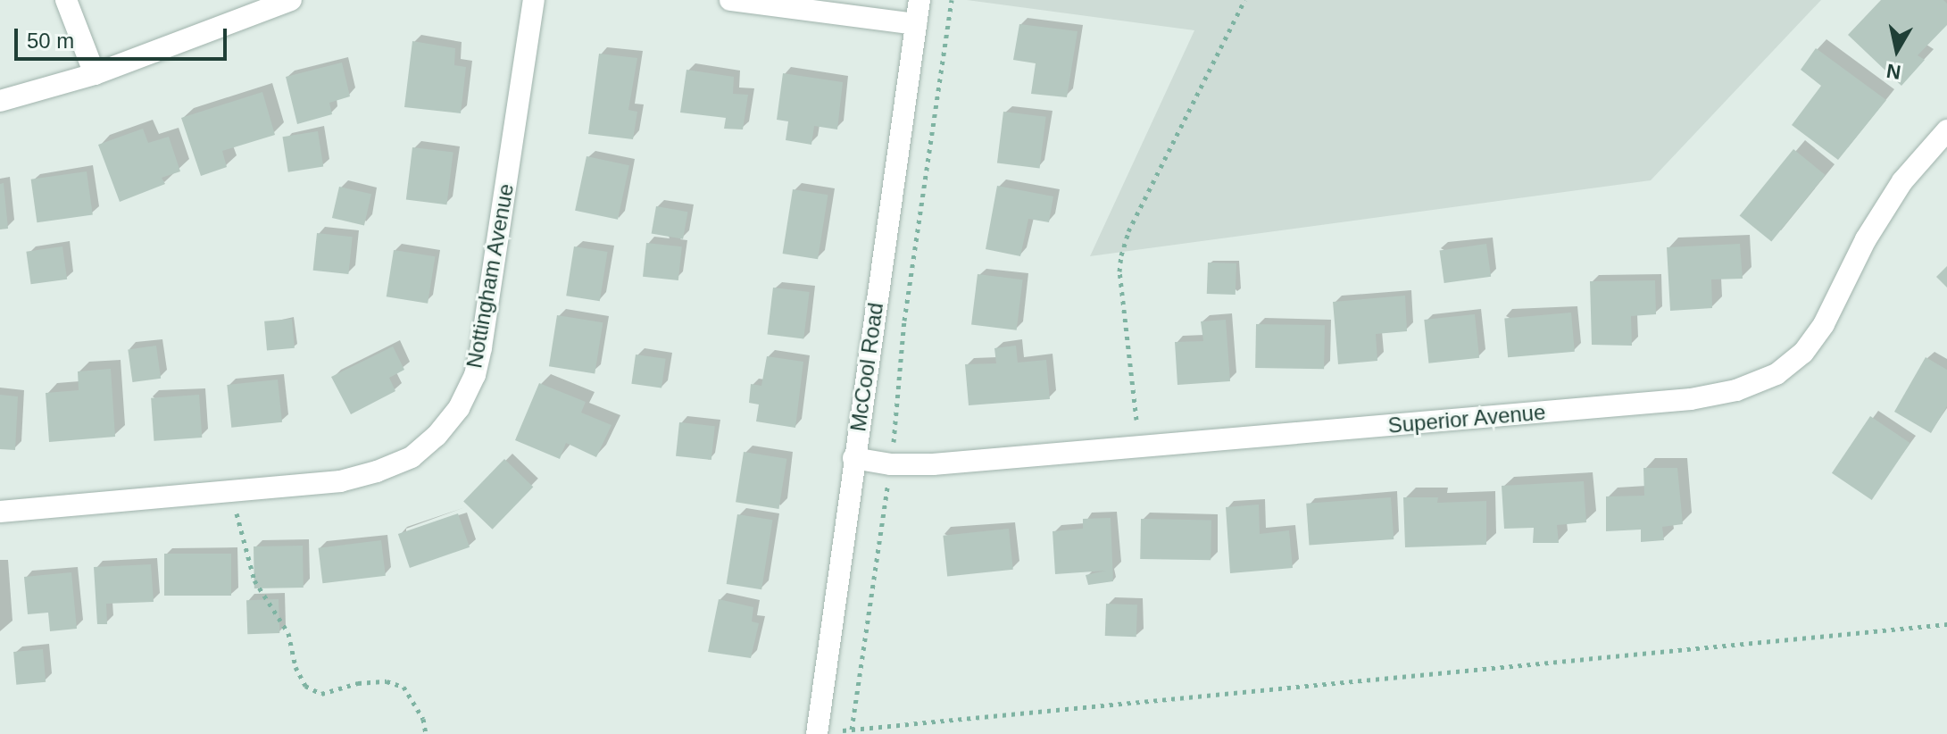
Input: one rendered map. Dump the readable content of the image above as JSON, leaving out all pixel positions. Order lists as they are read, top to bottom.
{
  "streets": {
    "street": ["Nottingham Avenue", "McCool Road", "Superior Avenue"]
  },
  "crossings": [
    ["McCool Road", "Superior Avenue"]
  ],
  "scale_bar": "50 m",
  "north": "bottom"
}
